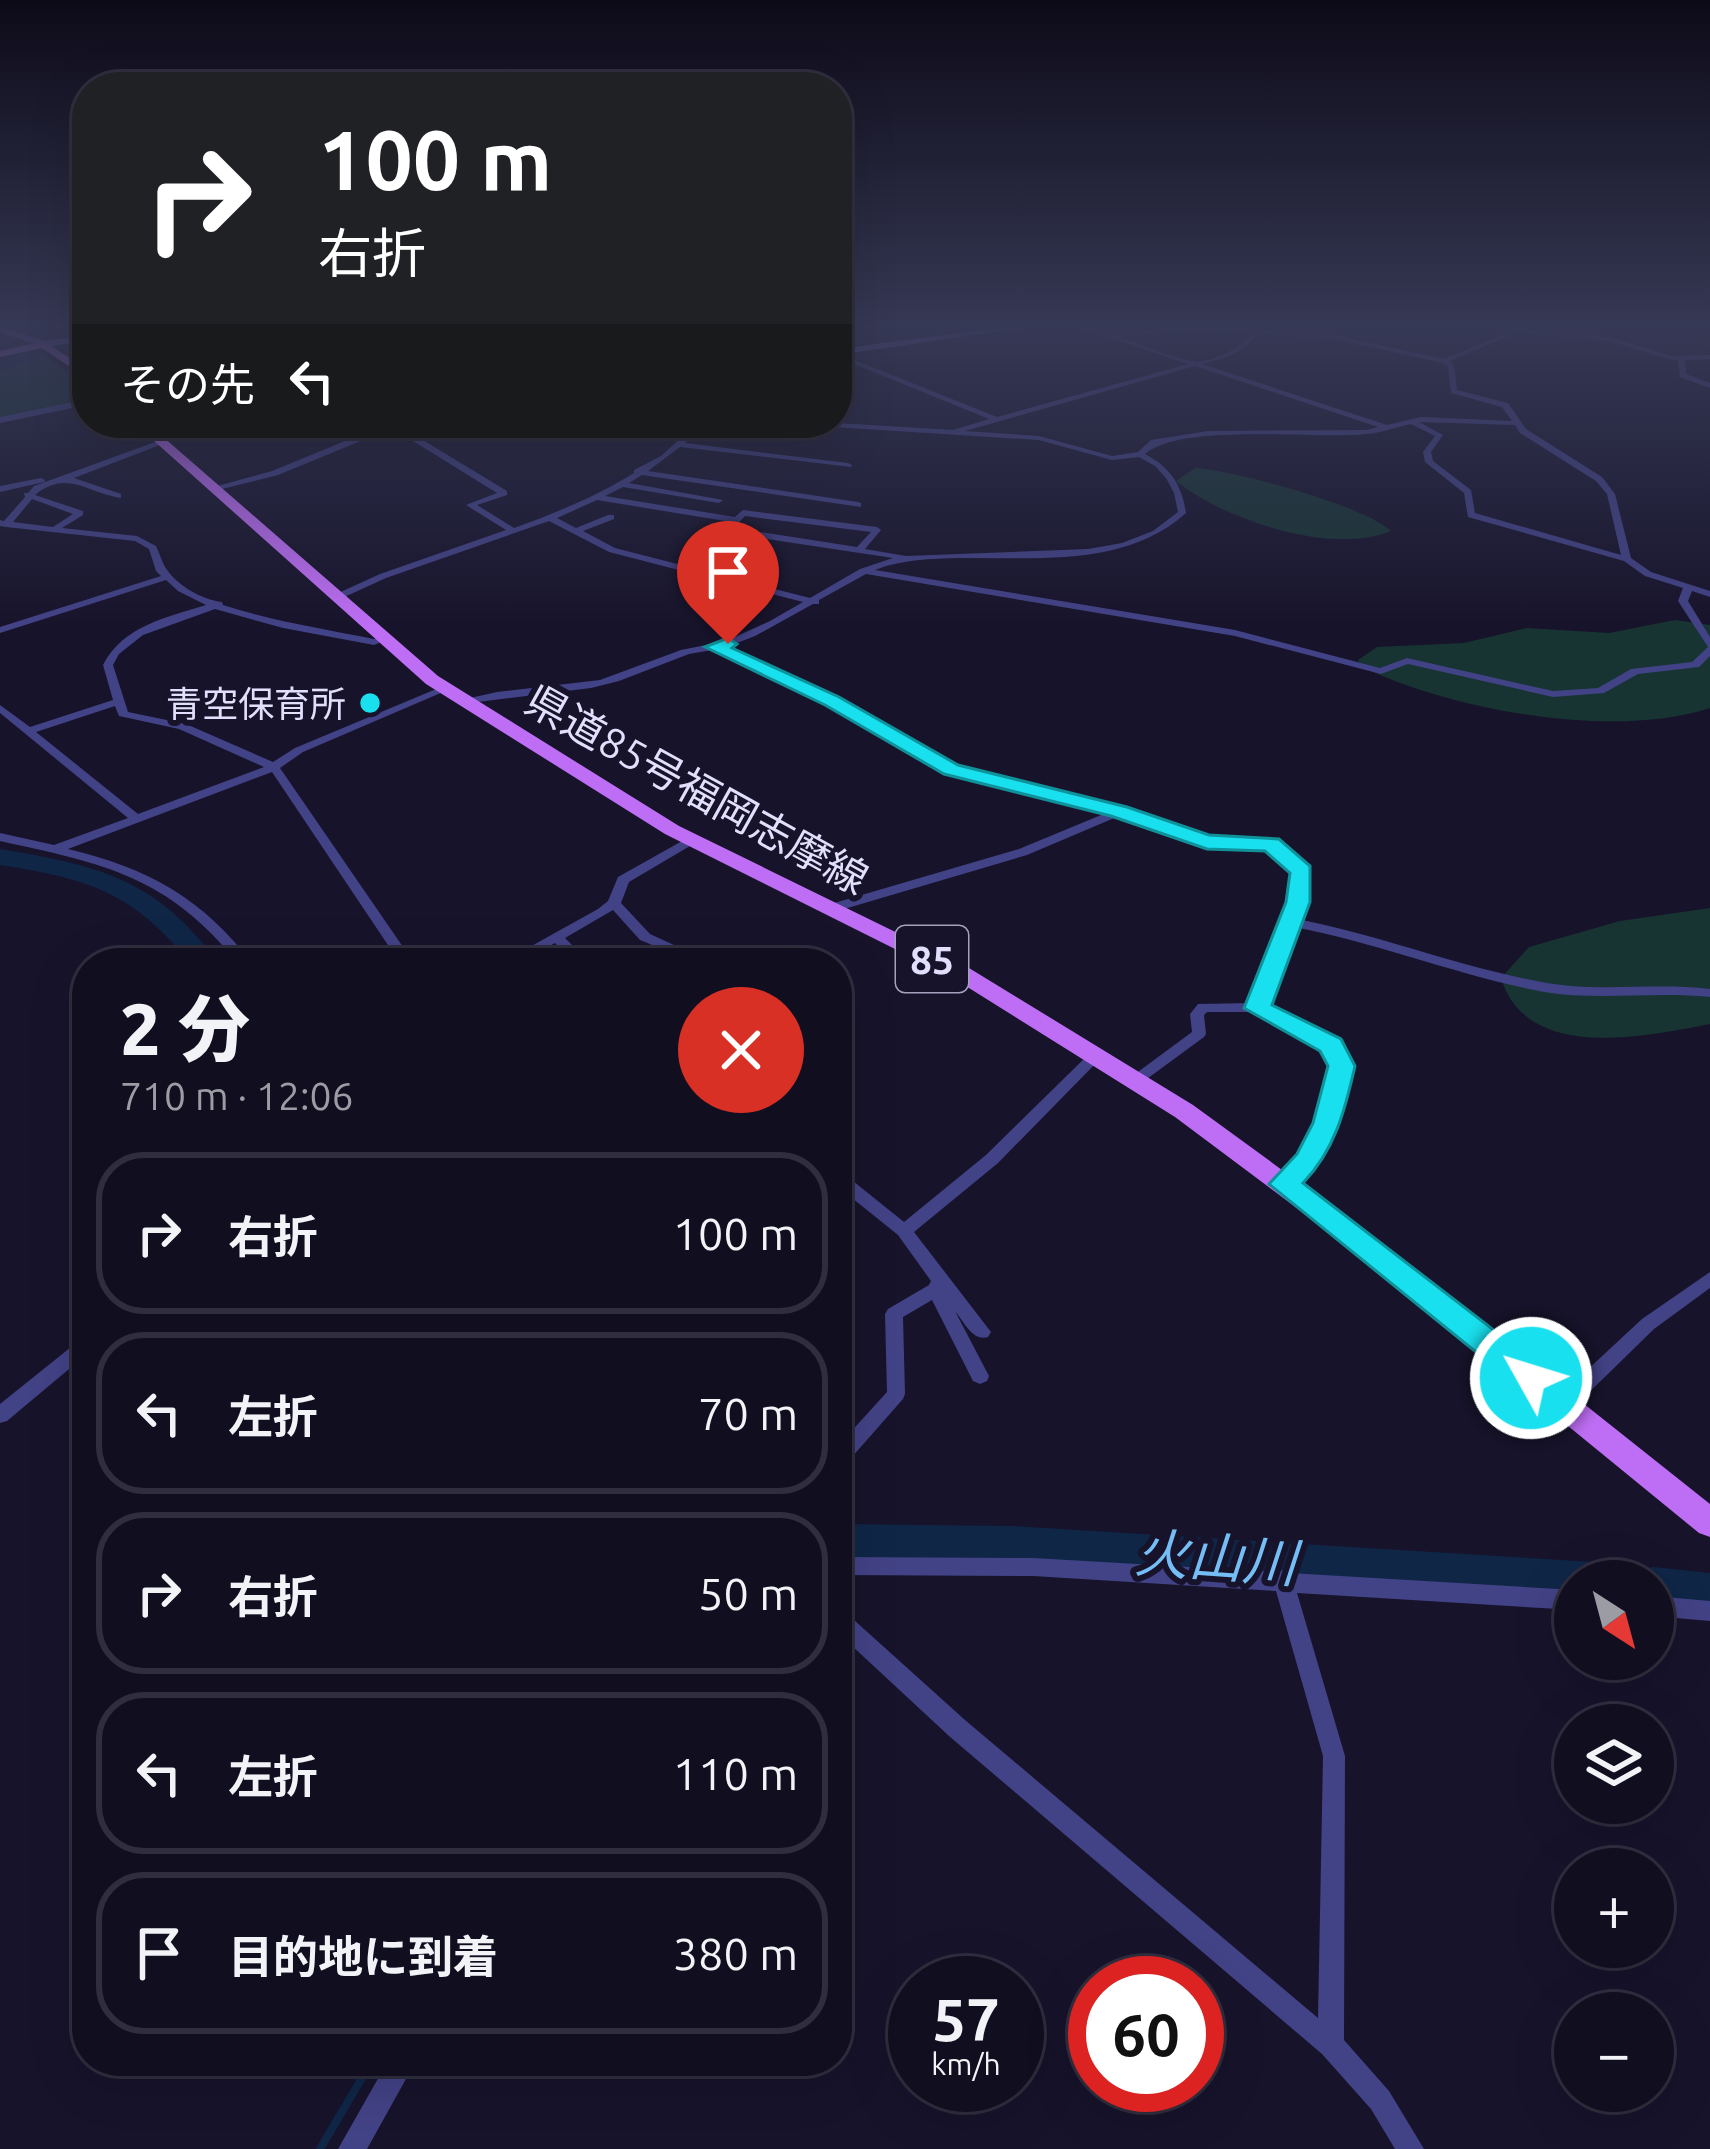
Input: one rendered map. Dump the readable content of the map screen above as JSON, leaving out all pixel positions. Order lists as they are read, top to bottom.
{
  "streets": {
    "main road": ["県道85号福岡志摩線", "85"]
  },
  "water": ["火山川"],
  "places": ["青空保育所"],
  "north": "bottom right",
  "page": {
    "turn": ["100 m", "右折"],
    "then": "その先",
    "heading": ["2 分", "710 m · 12:06"],
    "list": [
      {
        "name": "右折",
        "value": "100 m"
      },
      {
        "name": "左折",
        "value": "70 m"
      },
      {
        "name": "右折",
        "value": "50 m"
      },
      {
        "name": "左折",
        "value": "110 m"
      },
      {
        "name": "目的地に到着",
        "value": "380 m"
      }
    ],
    "map_buttons": ["+", "−"],
    "speed": "57 km/h",
    "limit": "60"
  }
}
